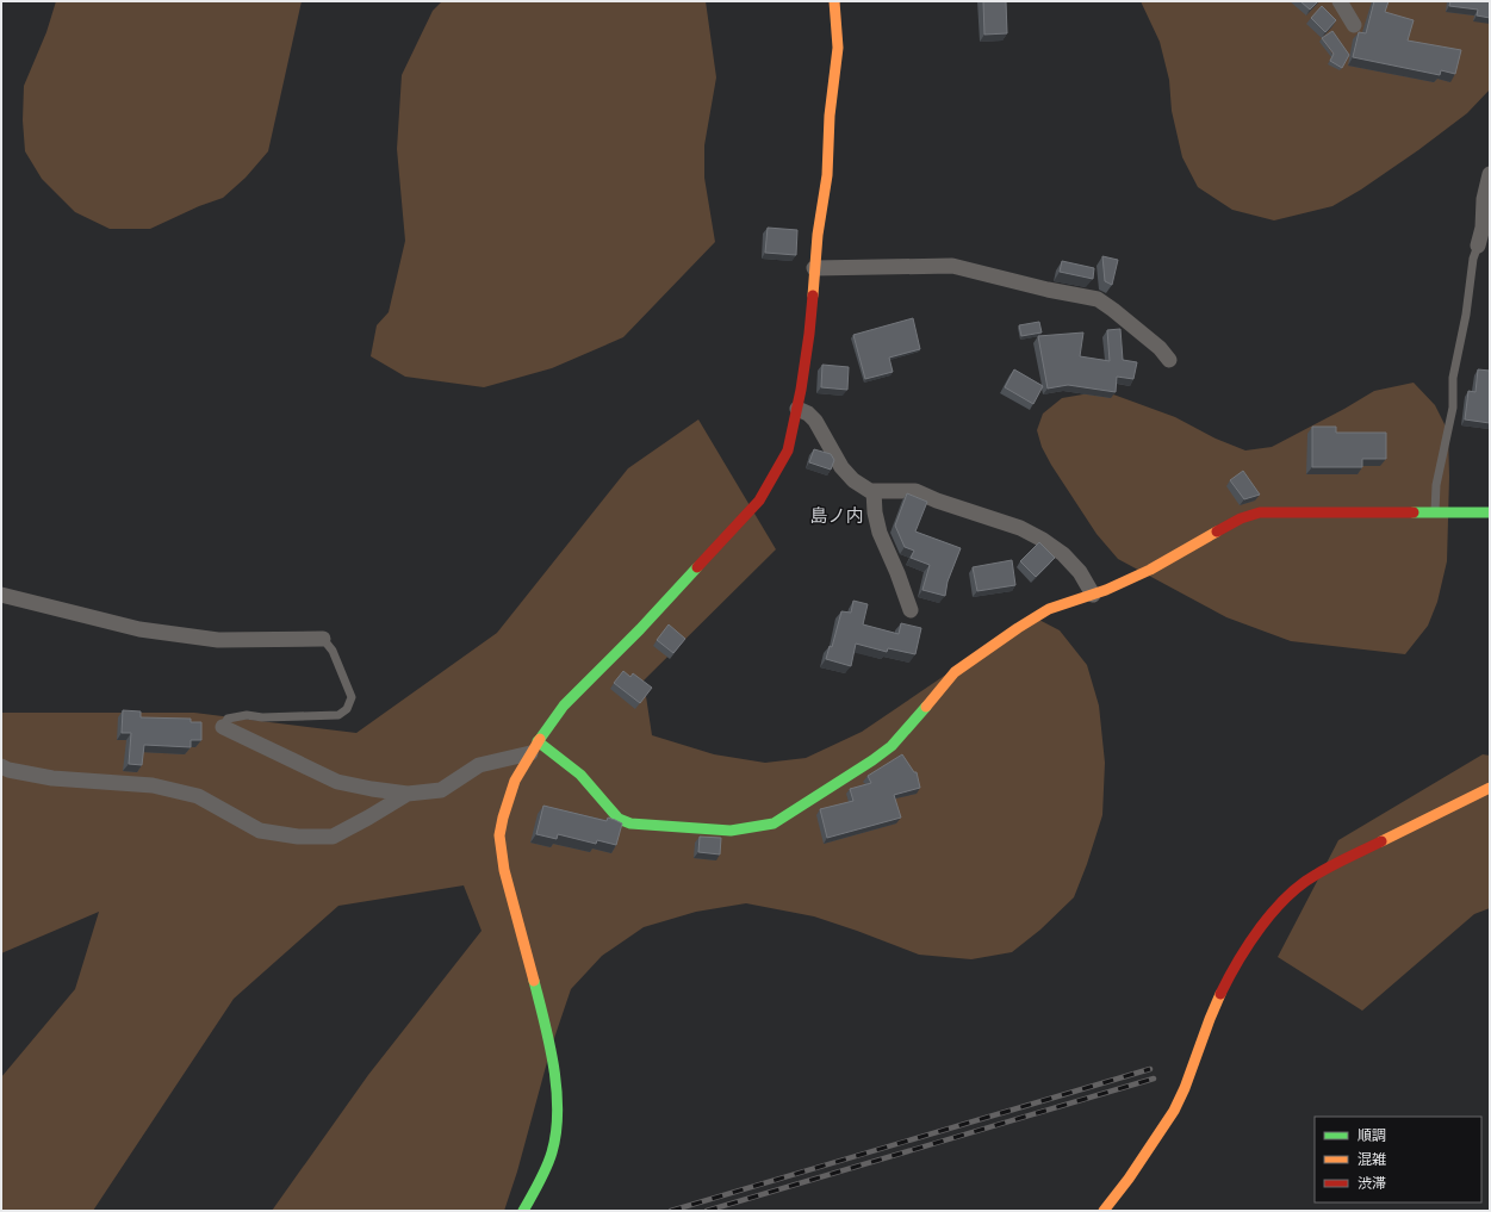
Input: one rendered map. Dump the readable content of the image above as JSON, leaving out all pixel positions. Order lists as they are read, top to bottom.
{
  "districts": ["島ノ内"],
  "legend": ["順調", "混雑", "渋滞"]
}
